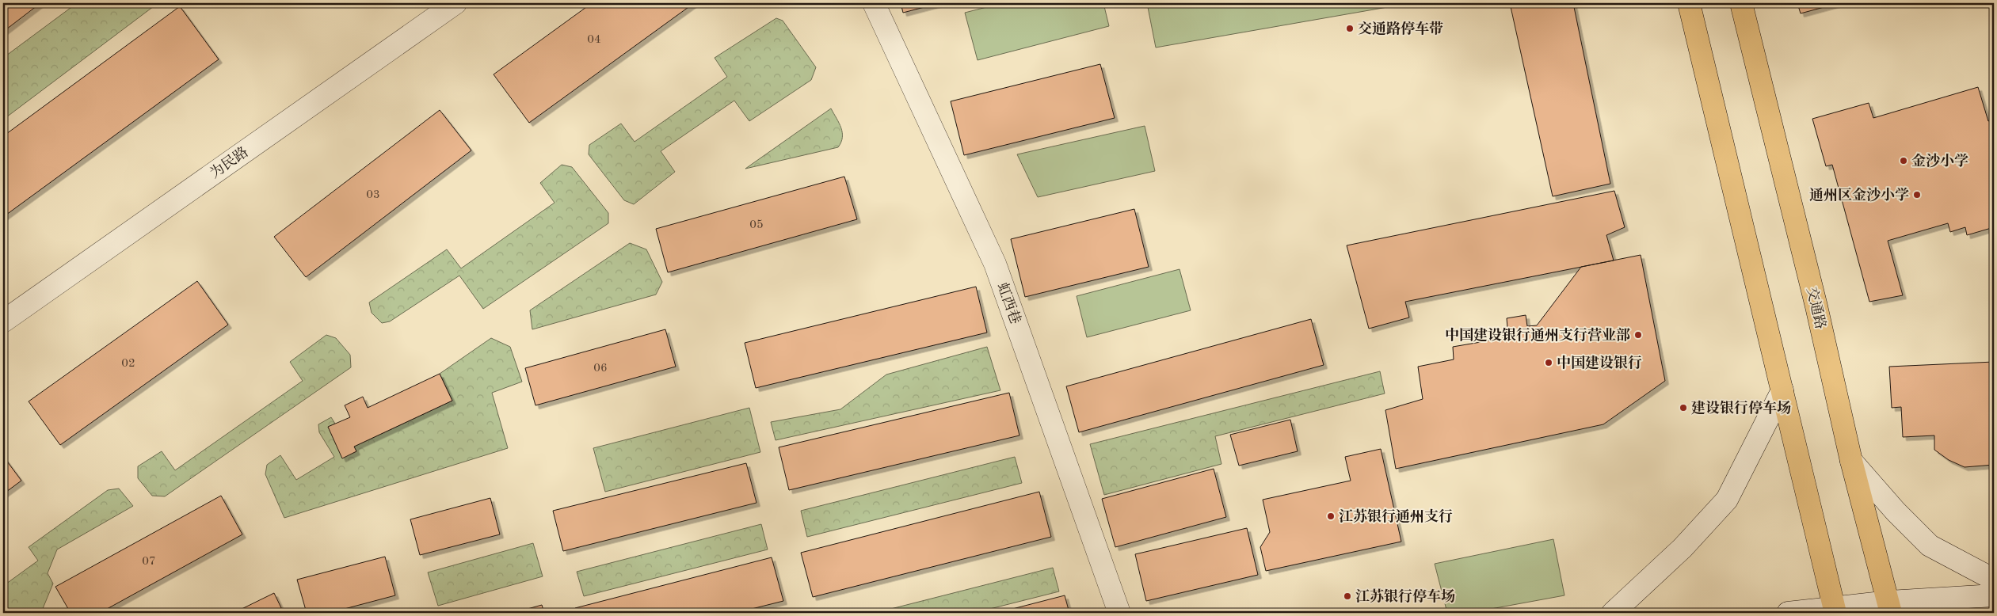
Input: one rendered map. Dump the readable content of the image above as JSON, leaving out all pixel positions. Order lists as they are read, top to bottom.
{
  "streets": {
    "main road": ["交通路"],
    "street": ["为民路", "虹西巷"]
  },
  "places": [
    "交通路停车带",
    "金沙小学",
    "通州区金沙小学",
    "中国建设银行通州支行营业部",
    "中国建设银行",
    "建设银行停车场",
    "江苏银行通州支行",
    "江苏银行停车场"
  ],
  "house_numbers": [
    "04",
    "03",
    "05",
    "02",
    "06",
    "07"
  ]
}
